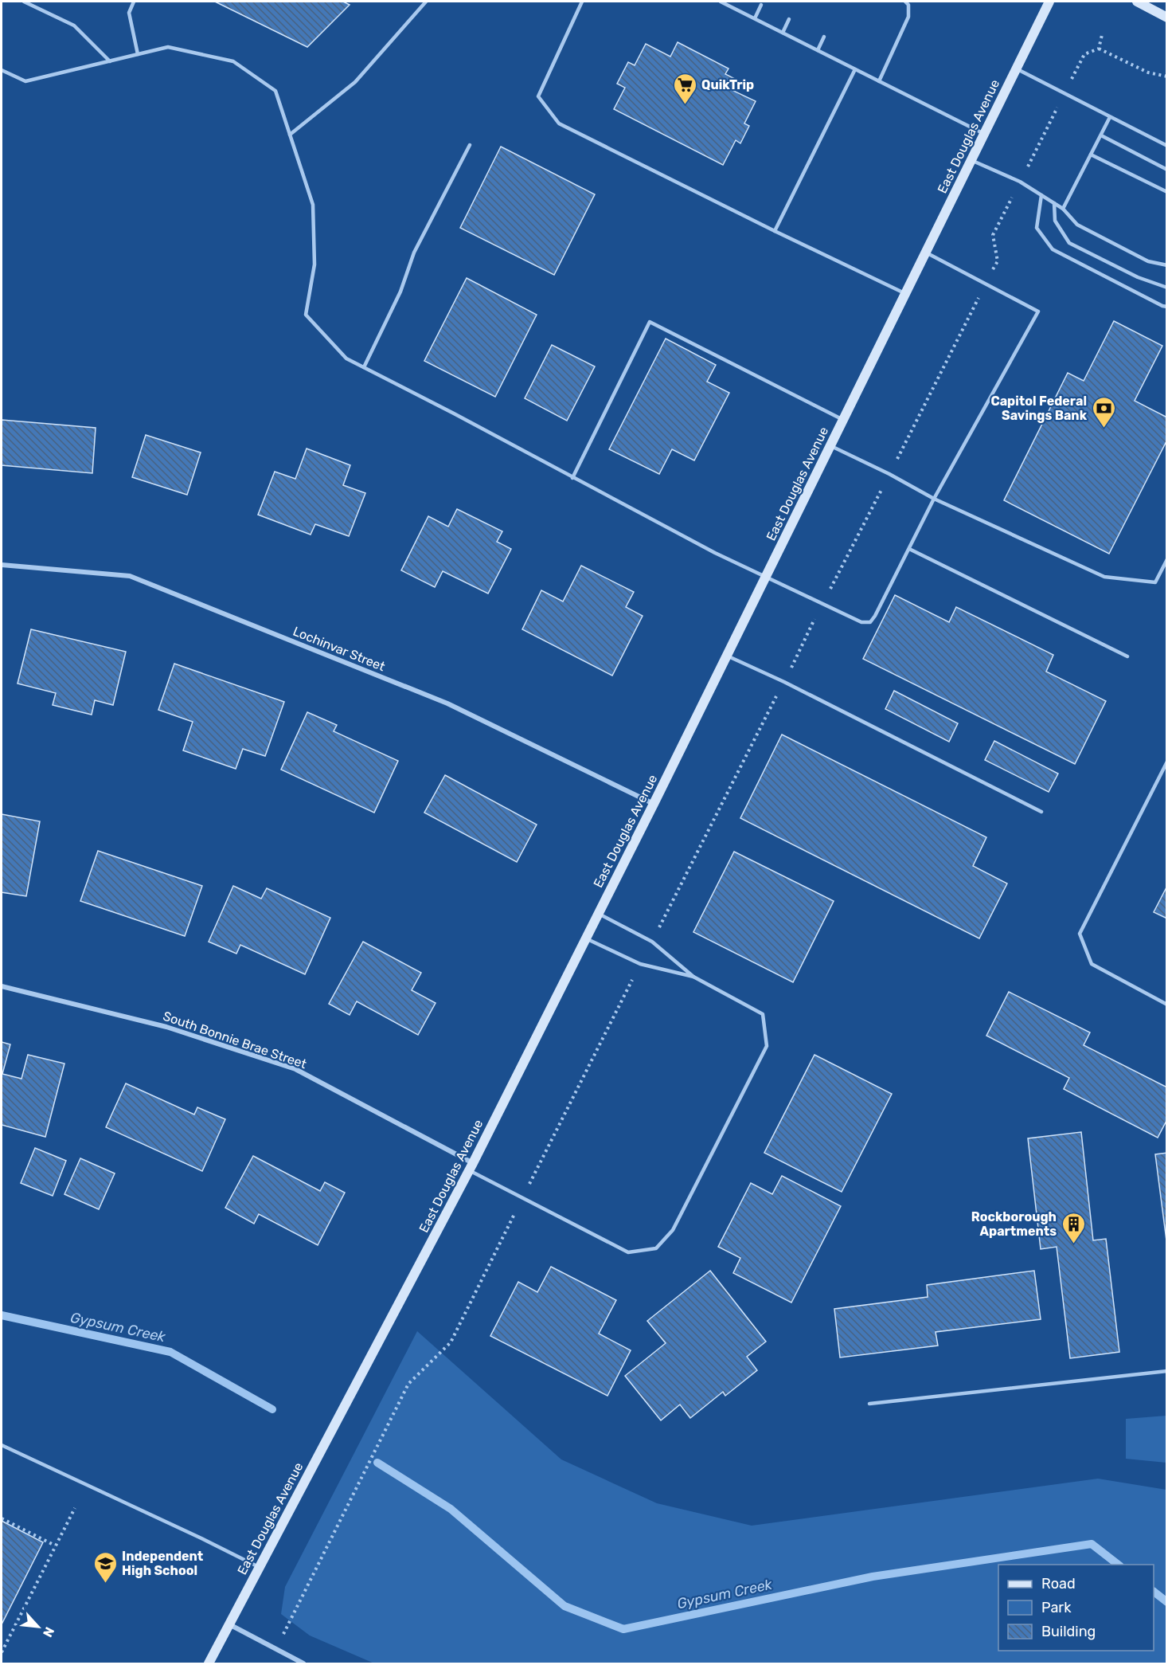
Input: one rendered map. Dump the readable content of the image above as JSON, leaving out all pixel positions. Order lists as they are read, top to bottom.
{
  "streets": {
    "street": ["East Douglas Avenue", "Lochinvar Street", "South Bonnie Brae Street"]
  },
  "crossings": [
    ["East Douglas Avenue", "Lochinvar Street"],
    ["East Douglas Avenue", "South Bonnie Brae Street"]
  ],
  "water": ["Gypsum Creek"],
  "places": {
    "supermarket": ["QuikTrip"],
    "bank": ["Capitol Federal Savings Bank"],
    "building": ["Rockborough Apartments"],
    "school or university": ["Independent High School"]
  },
  "legend": ["Road", "Park", "Building"],
  "north": "bottom right"
}
